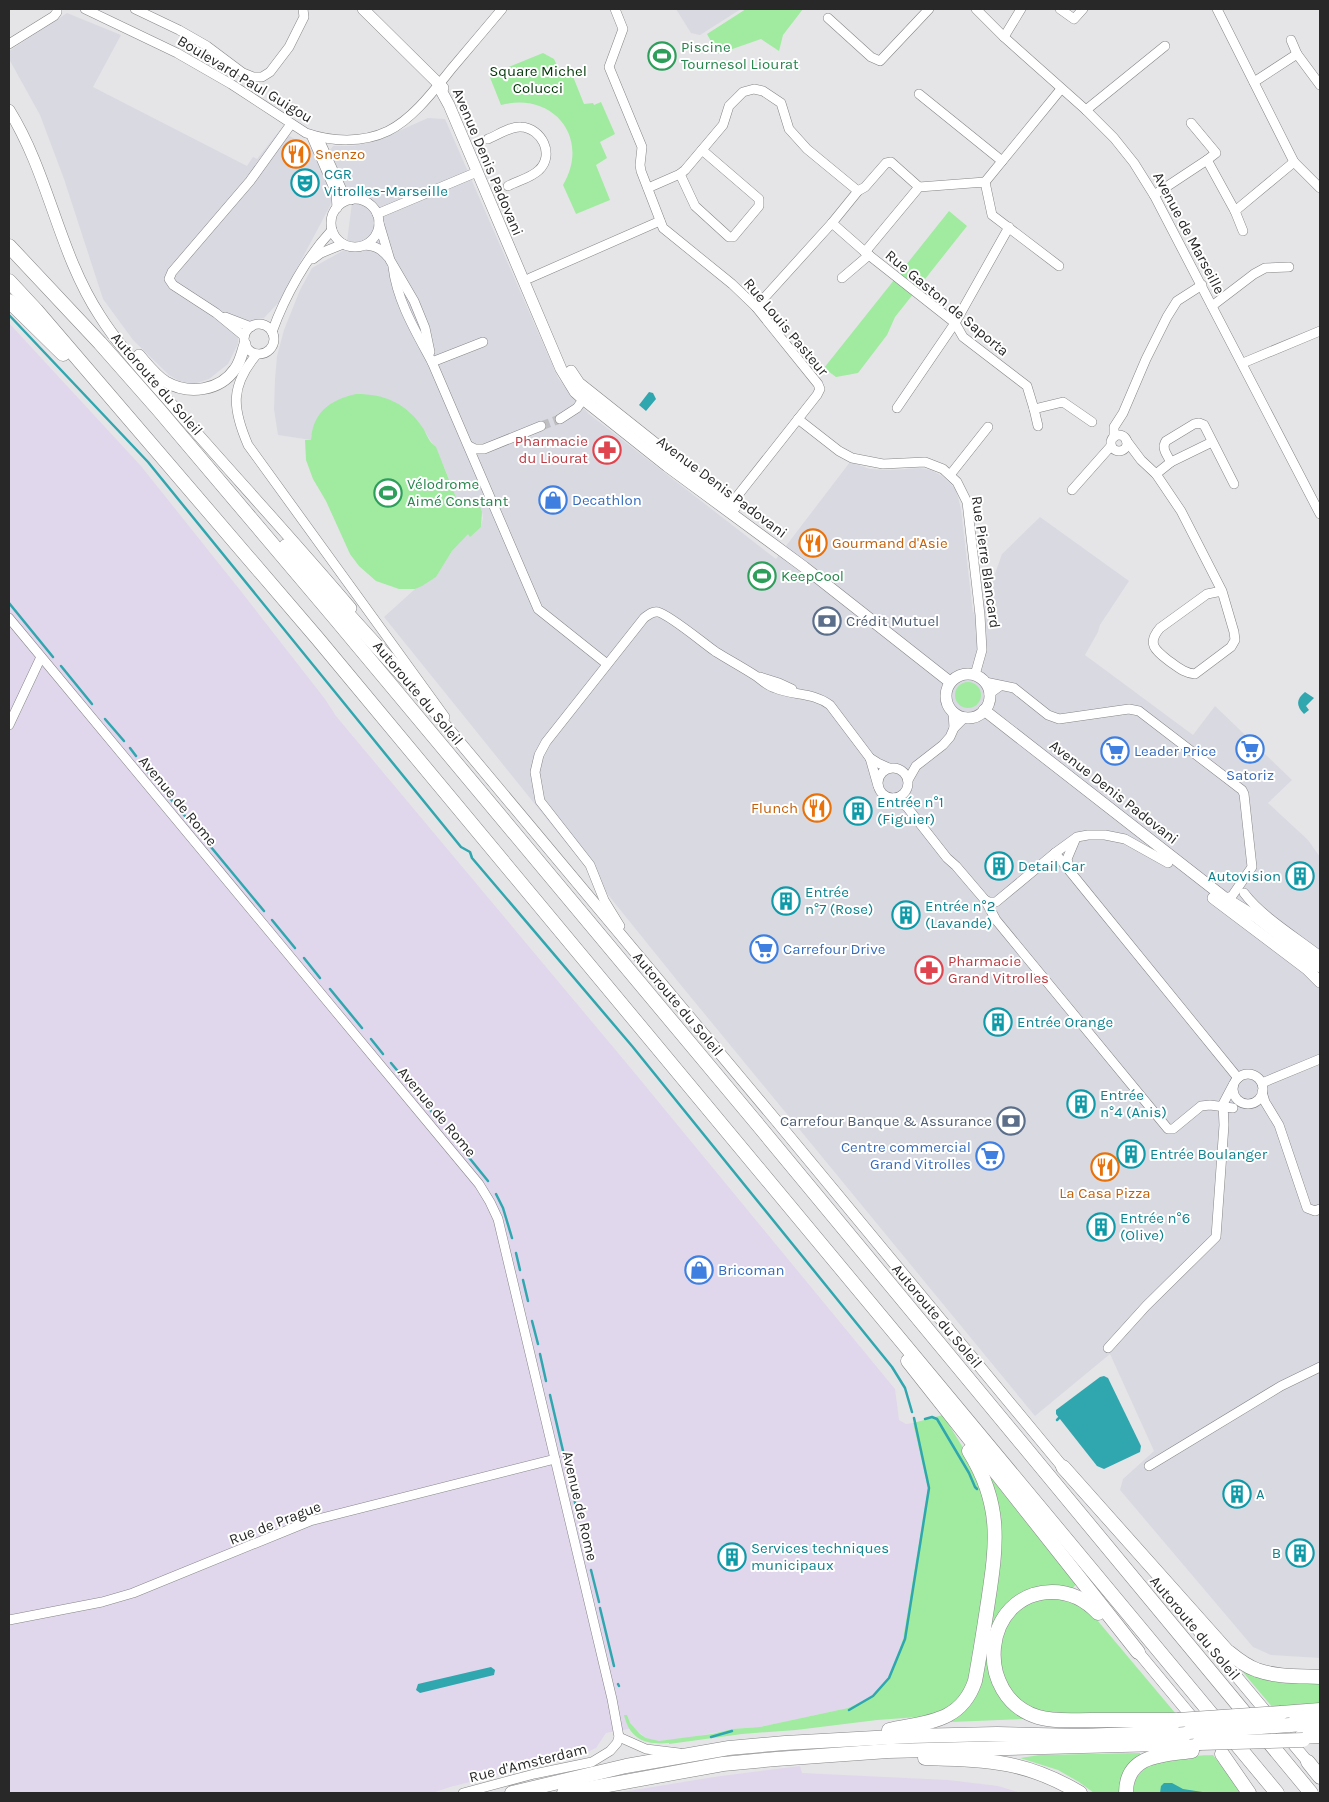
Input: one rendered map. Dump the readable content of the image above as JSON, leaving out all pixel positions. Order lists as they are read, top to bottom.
{
  "streets": {
    "highway": ["Autoroute du Soleil"],
    "main road": ["Avenue Denis Padovani"],
    "street": [
      "Boulevard Paul Guigou",
      "Avenue de Marseille",
      "Rue Gaston de Saporta",
      "Rue Louis Pasteur",
      "Rue Pierre Blancard",
      "Avenue de Rome",
      "Rue de Prague",
      "Rue d'Amsterdam"
    ]
  },
  "crossings": [
    ["Boulevard Paul Guigou", "Avenue Denis Padovani"],
    ["Avenue Denis Padovani", "Rue Pierre Blancard"],
    ["Rue Louis Pasteur", "Rue Pierre Blancard"],
    ["Avenue de Rome", "Rue de Prague"],
    ["Avenue de Rome", "Rue d'Amsterdam"]
  ],
  "parks": ["Square Michel Colucci"],
  "places": {
    "sports": ["Piscine Tournesol Liourat", "Vélodrome Aimé Constant", "KeepCool"],
    "restaurant": [
      "Snenzo",
      "Gourmand d'Asie",
      "Flunch",
      "La Casa Pizza"
    ],
    "theatre": ["CGR Vitrolles-Marseille"],
    "pharmacy": ["Pharmacie du Liourat", "Pharmacie Grand Vitrolles"],
    "shop": ["Decathlon", "Bricoman"],
    "bank": ["Crédit Mutuel", "Carrefour Banque & Assurance"],
    "supermarket": [
      "Satoriz",
      "Leader Price",
      "Carrefour Drive",
      "Centre commercial Grand Vitrolles"
    ],
    "building": [
      "Entrée n°1 (Figuier)",
      "Detail Car",
      "Autovision",
      "Entrée n°7 (Rose)",
      "Entrée n°2 (Lavande)",
      "Entrée Orange",
      "Entrée n°4 (Anis)",
      "Entrée Boulanger",
      "Entrée n°6 (Olive)",
      "A",
      "B",
      "Services techniques municipaux"
    ]
  }
}
